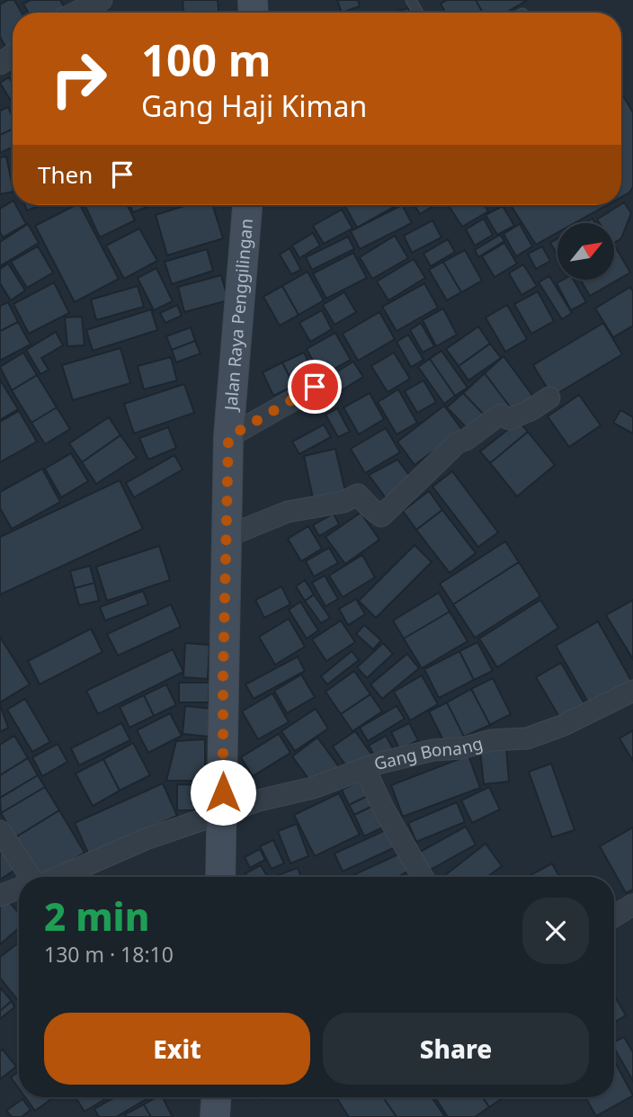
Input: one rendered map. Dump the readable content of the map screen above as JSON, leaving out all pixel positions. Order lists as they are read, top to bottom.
{
  "streets": {
    "main road": ["Jalan Raya Penggilingan"],
    "street": ["Gang Bonang"]
  },
  "crossings": [
    ["Jalan Raya Penggilingan", "Gang Bonang"]
  ],
  "north": "top right",
  "page": {
    "turn": ["100 m", "Gang Haji Kiman"],
    "then": "Then",
    "heading": ["2 min", "130 m · 18:10"],
    "buttons": ["Exit", "Share"]
  }
}
